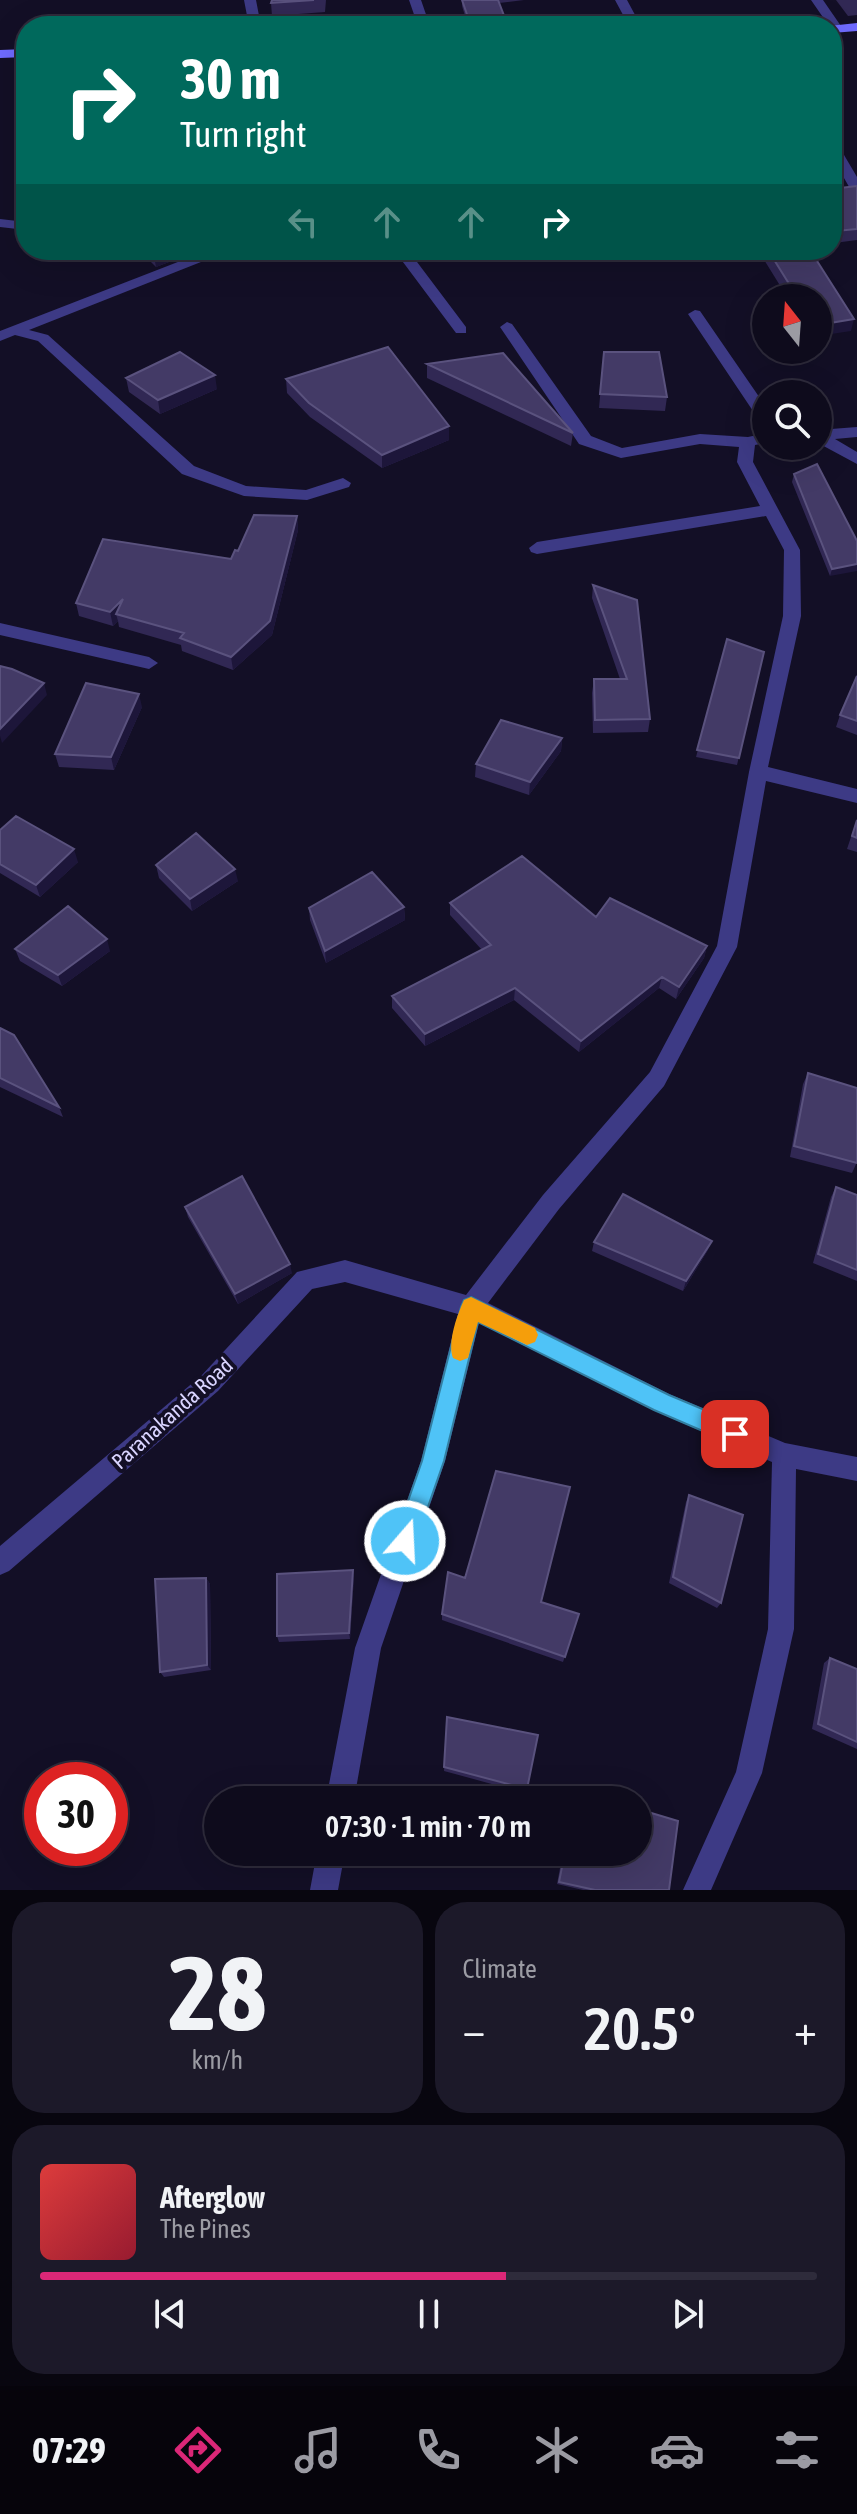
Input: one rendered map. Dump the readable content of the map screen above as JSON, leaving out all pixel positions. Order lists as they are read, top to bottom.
{
  "streets": {
    "street": ["Paranakanda Road"]
  },
  "north": "top",
  "page": {
    "turn": ["30 m", "Turn right"],
    "limit": "30",
    "trip": "07:30 · 1 min · 70 m",
    "tile": [
      ["28", "km/h"],
      "Climate"
    ],
    "heat": ["−", "20.5°", "+"],
    "song": ["Afterglow", "The Pines"],
    "tabs": "07:29"
  }
}
